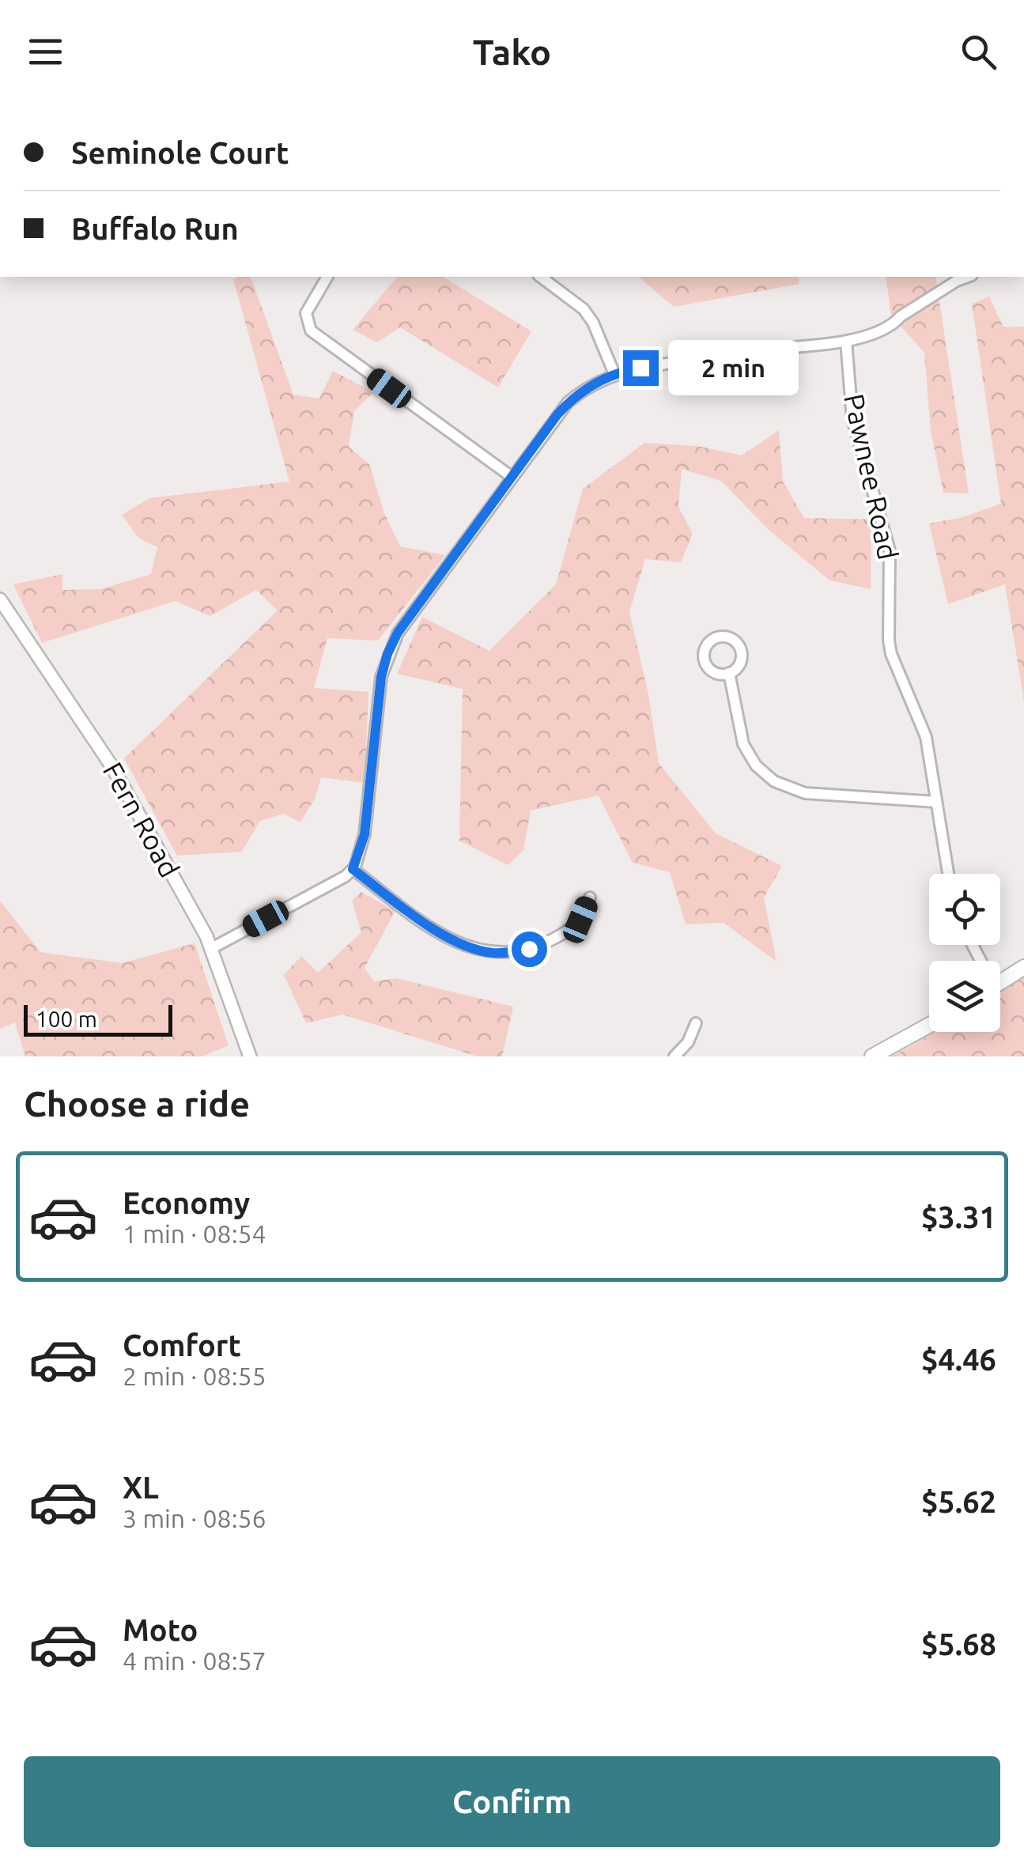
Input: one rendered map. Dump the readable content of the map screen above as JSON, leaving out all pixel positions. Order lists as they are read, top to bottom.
{
  "streets": {
    "street": ["Pawnee Road", "Fern Road"]
  },
  "scale_bar": "100 m",
  "page": {
    "header": "Tako",
    "banner": ["Seminole Court", "Buffalo Run"],
    "bubble": "2 min",
    "scale": "100 m",
    "heading": "Choose a ride",
    "list": [
      {
        "name": "Economy",
        "note": "1 min · 08:54",
        "value": "$3.31"
      },
      {
        "name": "Comfort",
        "note": "2 min · 08:55",
        "value": "$4.46"
      },
      {
        "name": "XL",
        "note": "3 min · 08:56",
        "value": "$5.62"
      },
      {
        "name": "Moto",
        "note": "4 min · 08:57",
        "value": "$5.68"
      }
    ],
    "buttons": "Confirm"
  }
}
